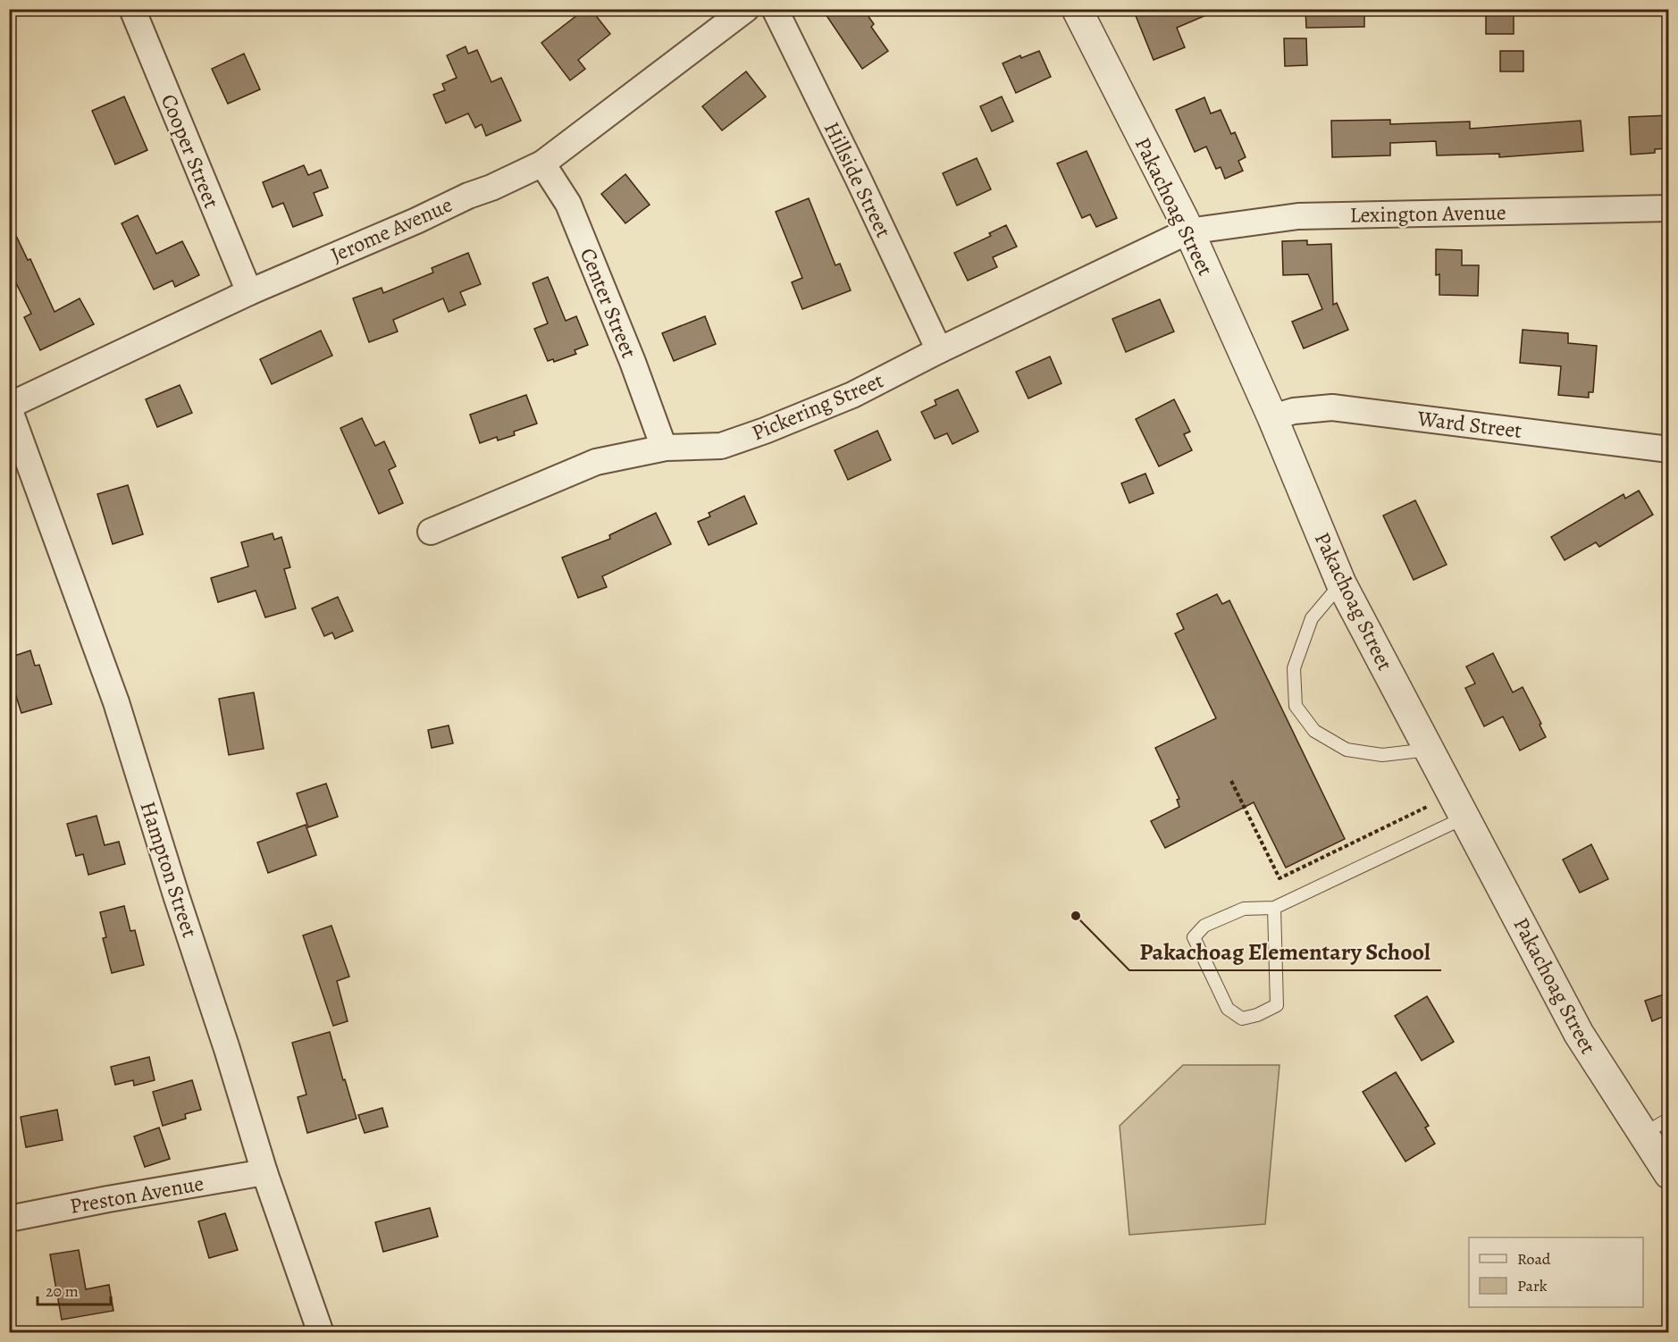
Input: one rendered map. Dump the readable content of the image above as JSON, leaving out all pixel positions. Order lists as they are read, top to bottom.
{
  "streets": {
    "street": [
      "Cooper Street",
      "Hillside Street",
      "Pakachoag Street",
      "Lexington Avenue",
      "Jerome Avenue",
      "Center Street",
      "Pickering Street",
      "Ward Street",
      "Hampton Street",
      "Preston Avenue"
    ]
  },
  "crossings": [
    ["Cooper Street", "Jerome Avenue"],
    ["Hillside Street", "Pickering Street"],
    ["Pakachoag Street", "Lexington Avenue"],
    ["Pakachoag Street", "Pickering Street"],
    ["Pakachoag Street", "Ward Street"],
    ["Lexington Avenue", "Pickering Street"],
    ["Jerome Avenue", "Center Street"],
    ["Jerome Avenue", "Hampton Street"],
    ["Center Street", "Pickering Street"],
    ["Hampton Street", "Preston Avenue"]
  ],
  "places": ["Pakachoag Elementary School"],
  "legend": ["Road", "Park"],
  "scale_bar": "20 m"
}
